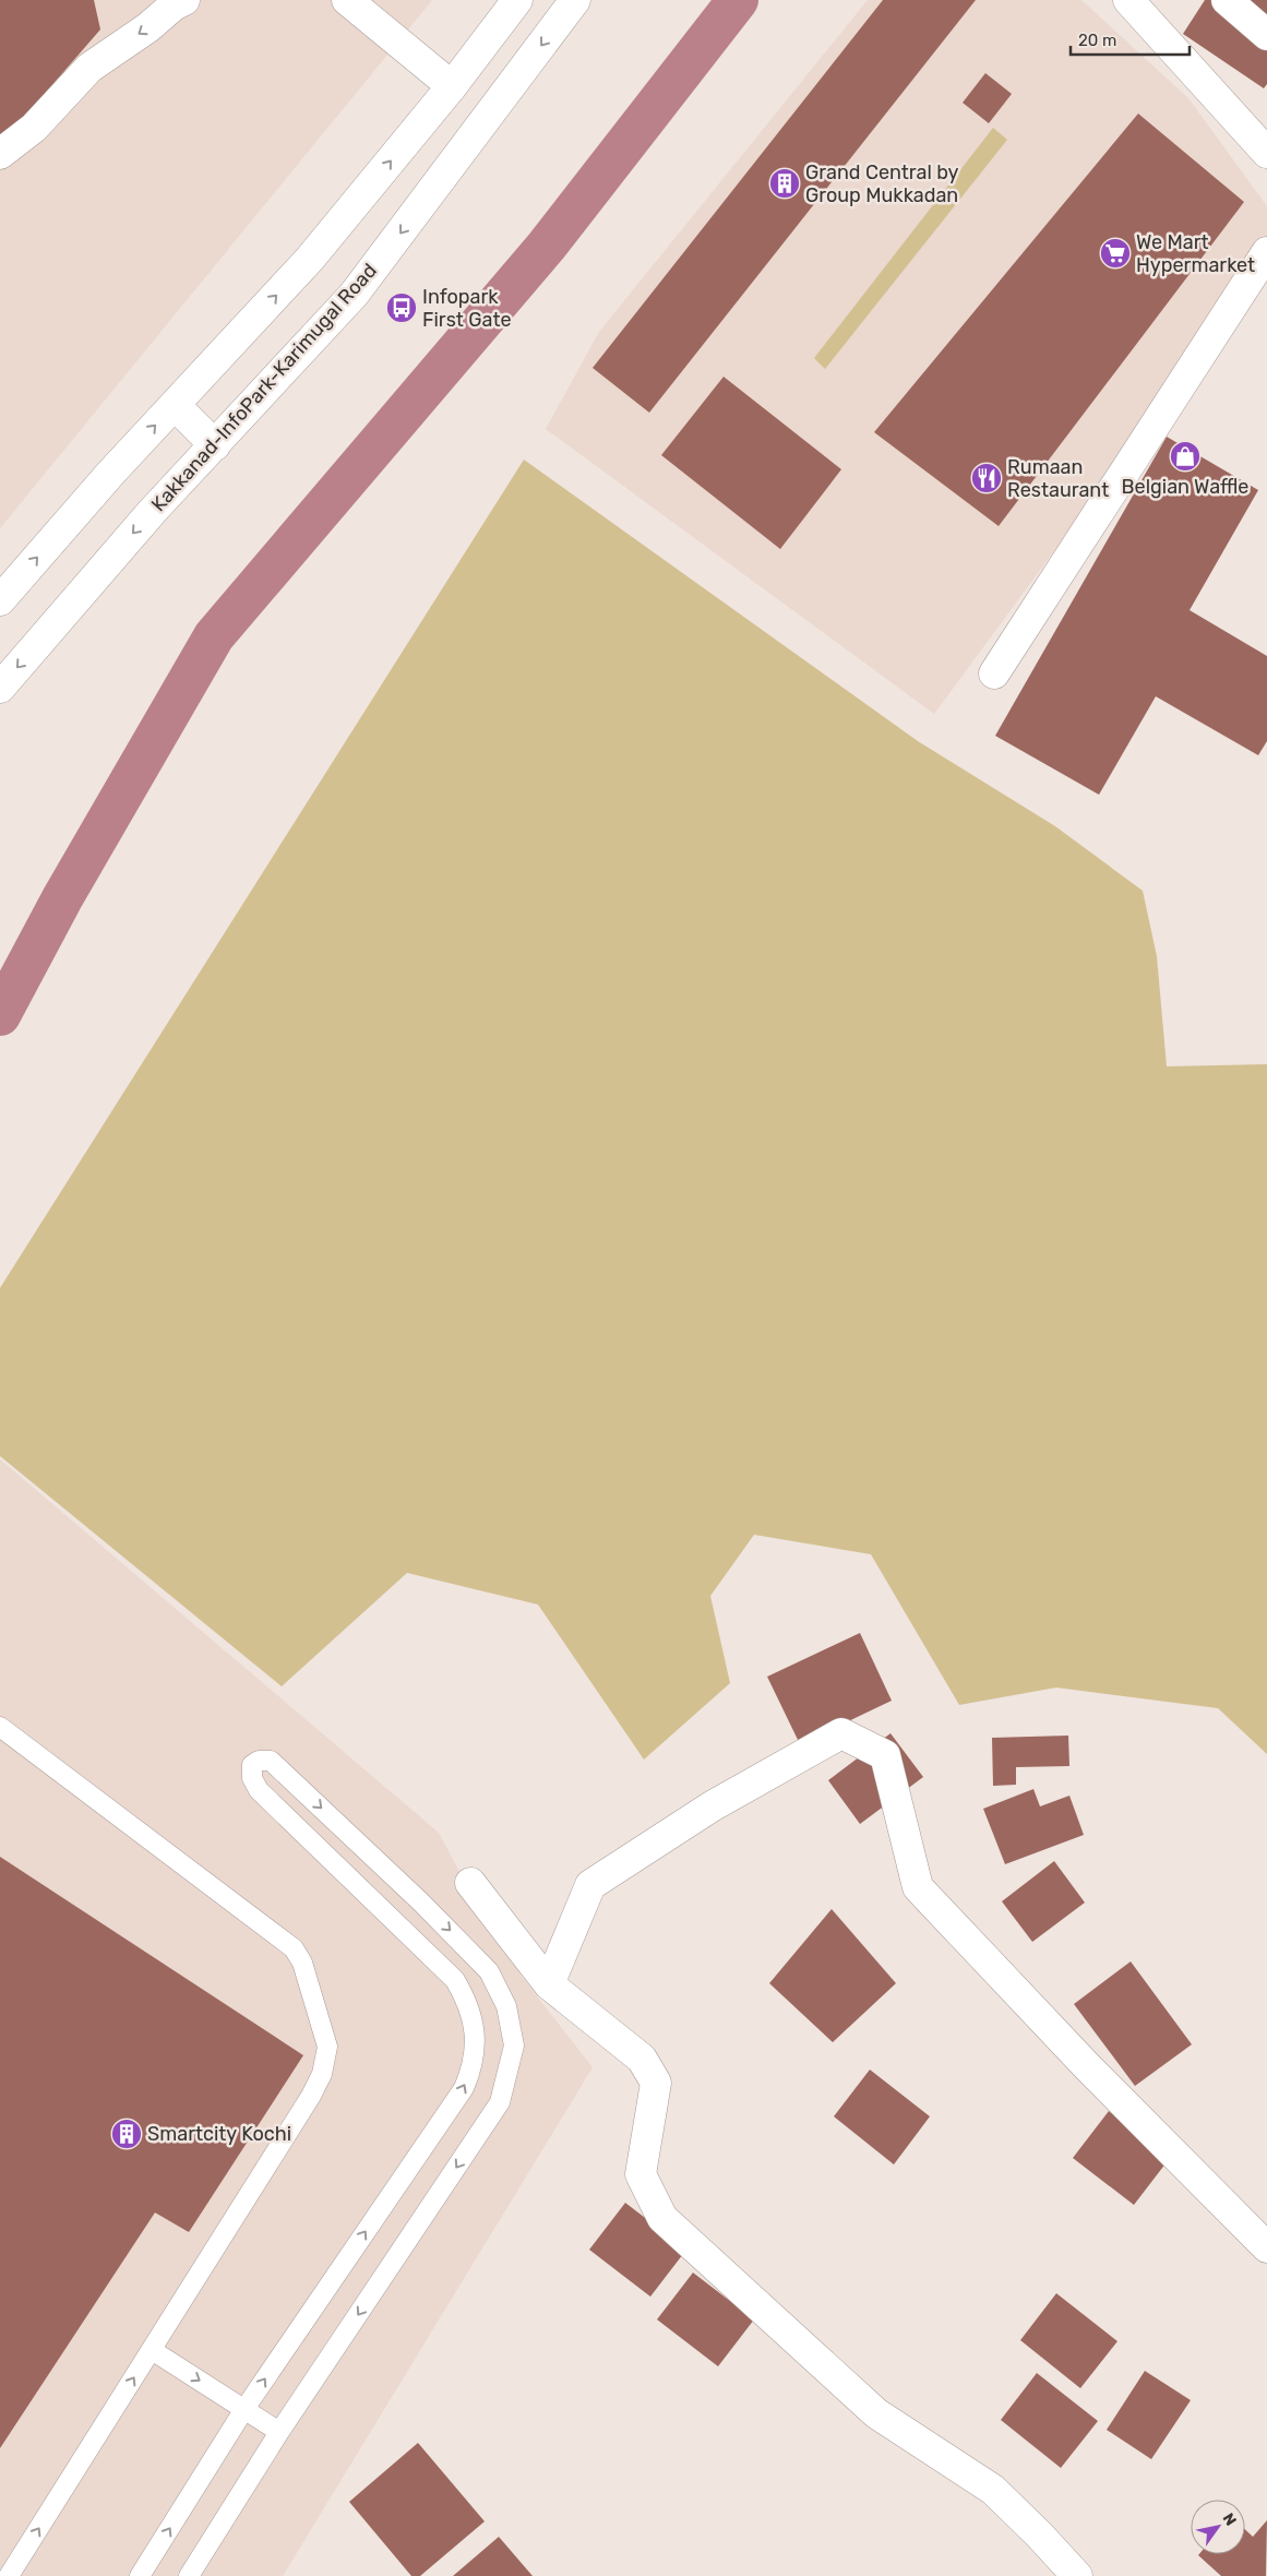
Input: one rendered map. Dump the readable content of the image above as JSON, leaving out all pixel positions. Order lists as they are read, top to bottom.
{
  "streets": {
    "street": ["Kakkanad-InfoPark-Karimugal Road"]
  },
  "places": {
    "building": ["Grand Central by Group Mukkadan", "Smartcity Kochi"],
    "supermarket": ["We Mart Hypermarket"],
    "bus stop": ["Infopark First Gate"],
    "shop": ["Belgian Waffle"],
    "restaurant": ["Rumaan Restaurant"]
  },
  "scale_bar": "20 m",
  "north": "top right"
}
